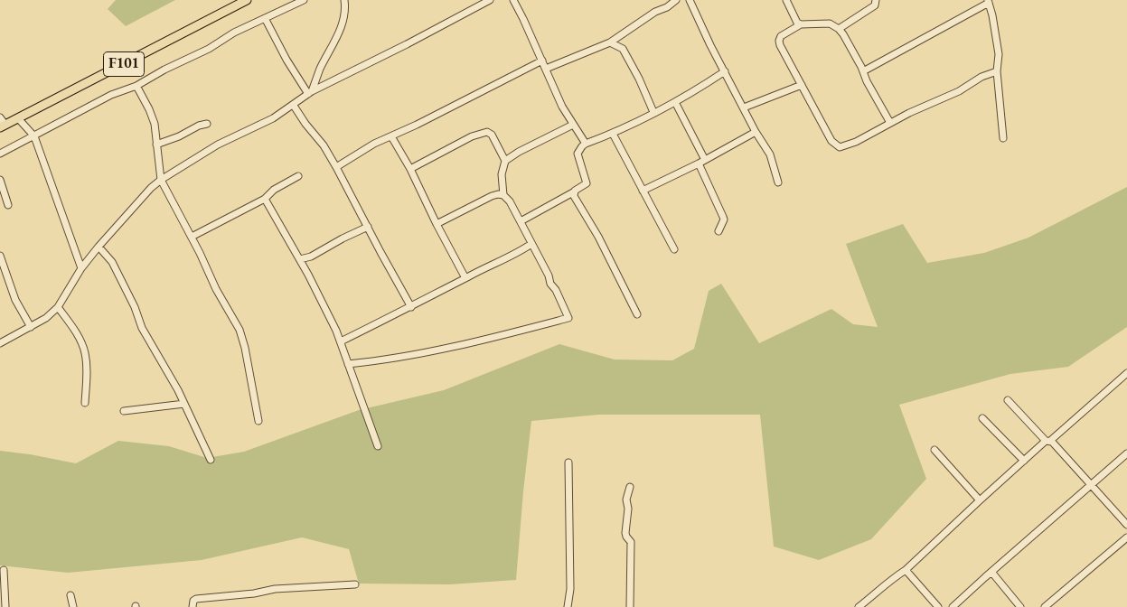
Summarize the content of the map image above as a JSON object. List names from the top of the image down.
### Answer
{
  "streets": {
    "main road": ["F101"]
  }
}
